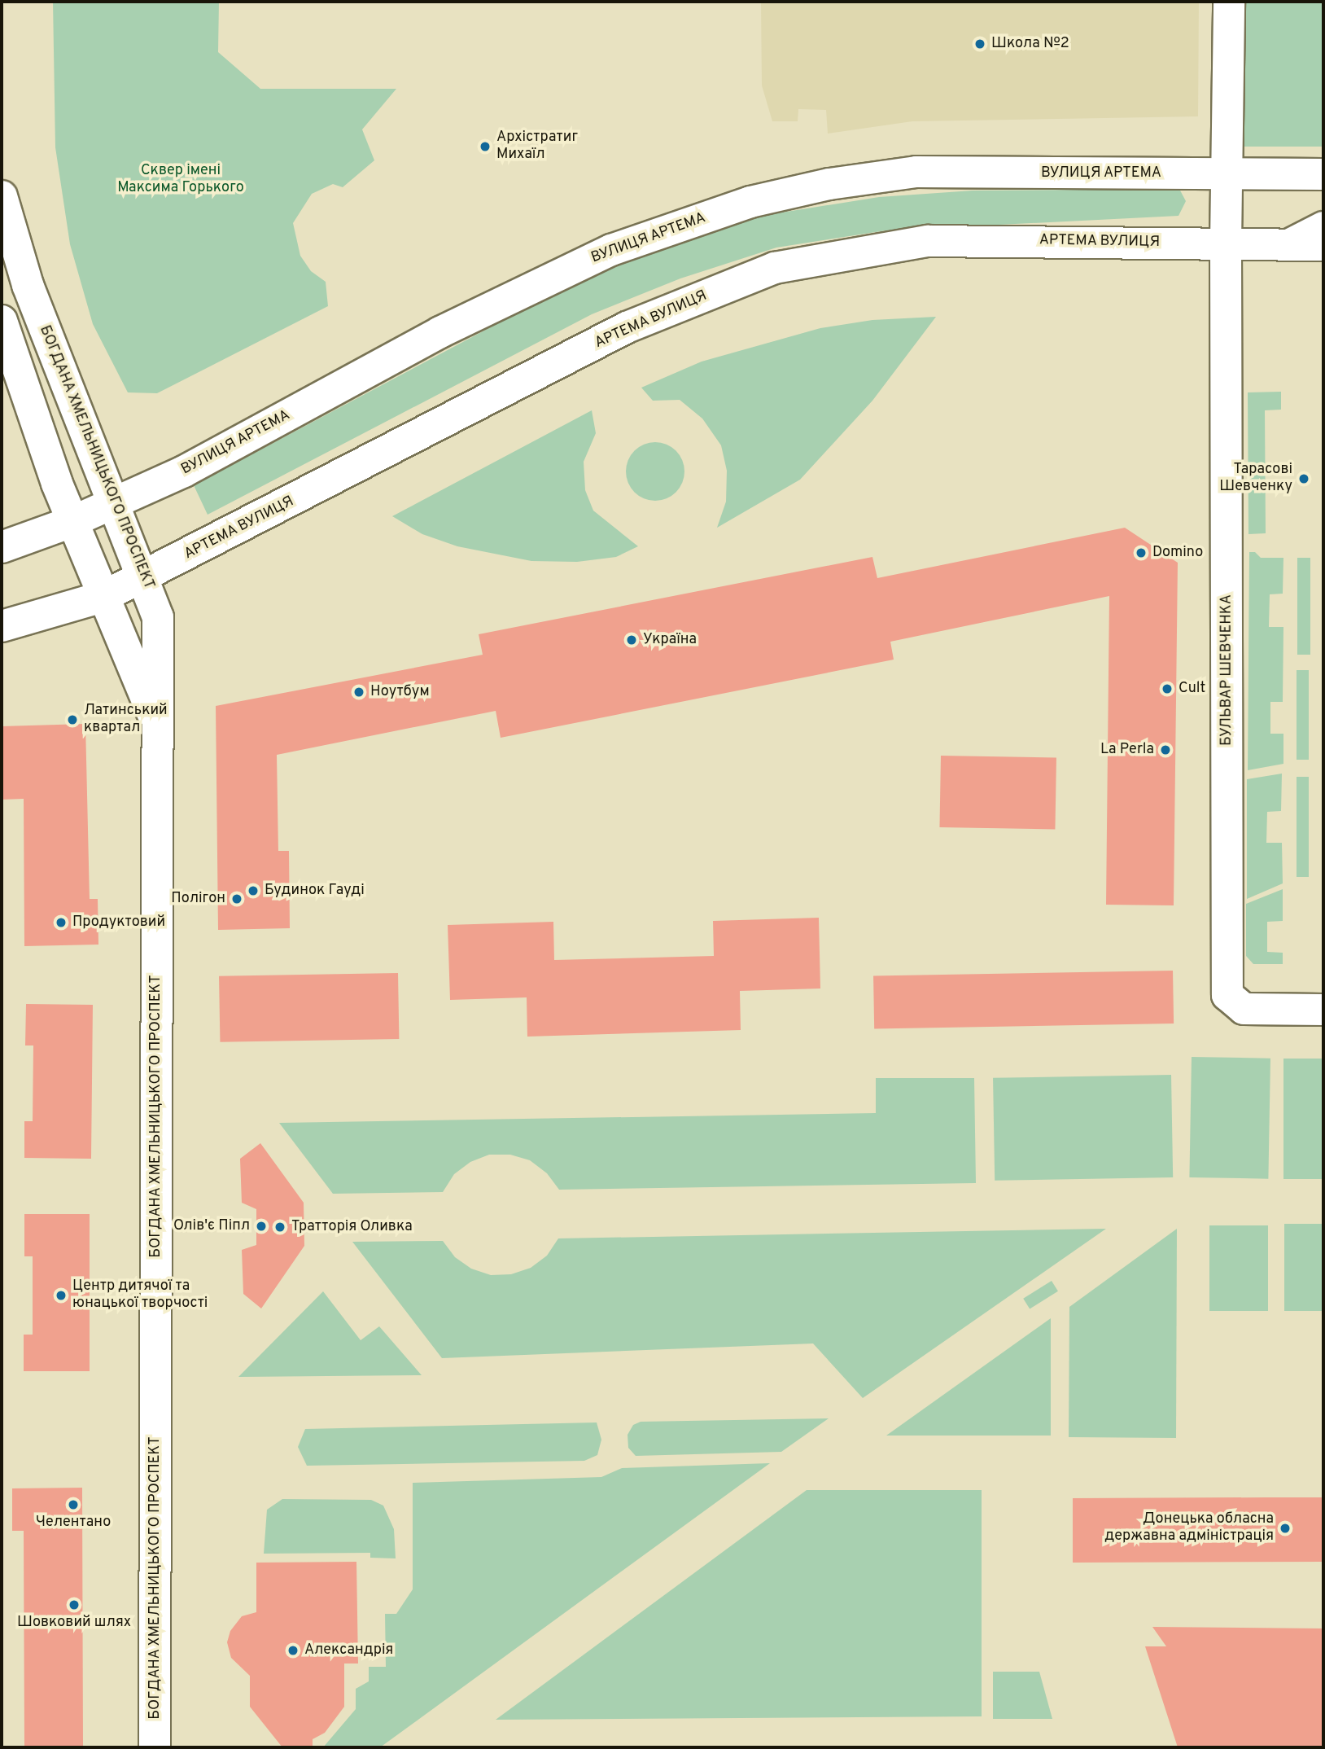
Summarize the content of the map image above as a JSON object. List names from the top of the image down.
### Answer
{
  "streets": {
    "main road": [
      "ВУЛИЦЯ АРТЕМА",
      "АРТЕМА ВУЛИЦЯ",
      "БОГДАНА ХМЕЛЬНИЦЬКОГО ПРОСПЕКТ",
      "БУЛЬВАР ШЕВЧЕНКА"
    ]
  },
  "crossings": [
    ["ВУЛИЦЯ АРТЕМА", "БОГДАНА ХМЕЛЬНИЦЬКОГО ПРОСПЕКТ"],
    ["ВУЛИЦЯ АРТЕМА", "БУЛЬВАР ШЕВЧЕНКА"],
    ["АРТЕМА ВУЛИЦЯ", "БОГДАНА ХМЕЛЬНИЦЬКОГО ПРОСПЕКТ"],
    ["АРТЕМА ВУЛИЦЯ", "БУЛЬВАР ШЕВЧЕНКА"]
  ],
  "parks": ["Сквер імені Максима Горького"],
  "places": [
    "Школа №2",
    "Архістратиг Михаїл",
    "Тарасові Шевченку",
    "Domino",
    "Україна",
    "Cult",
    "Ноутбум",
    "Латинський квартал",
    "La Perla",
    "Будинок Гауді",
    "Полігон",
    "Продуктовий",
    "Олів'є Піпл",
    "Тратторія Оливка",
    "Центр дитячої та юнацької творчості",
    "Челентано",
    "Донецька обласна державна адміністрація",
    "Шовковий шлях",
    "Александрія"
  ]
}
